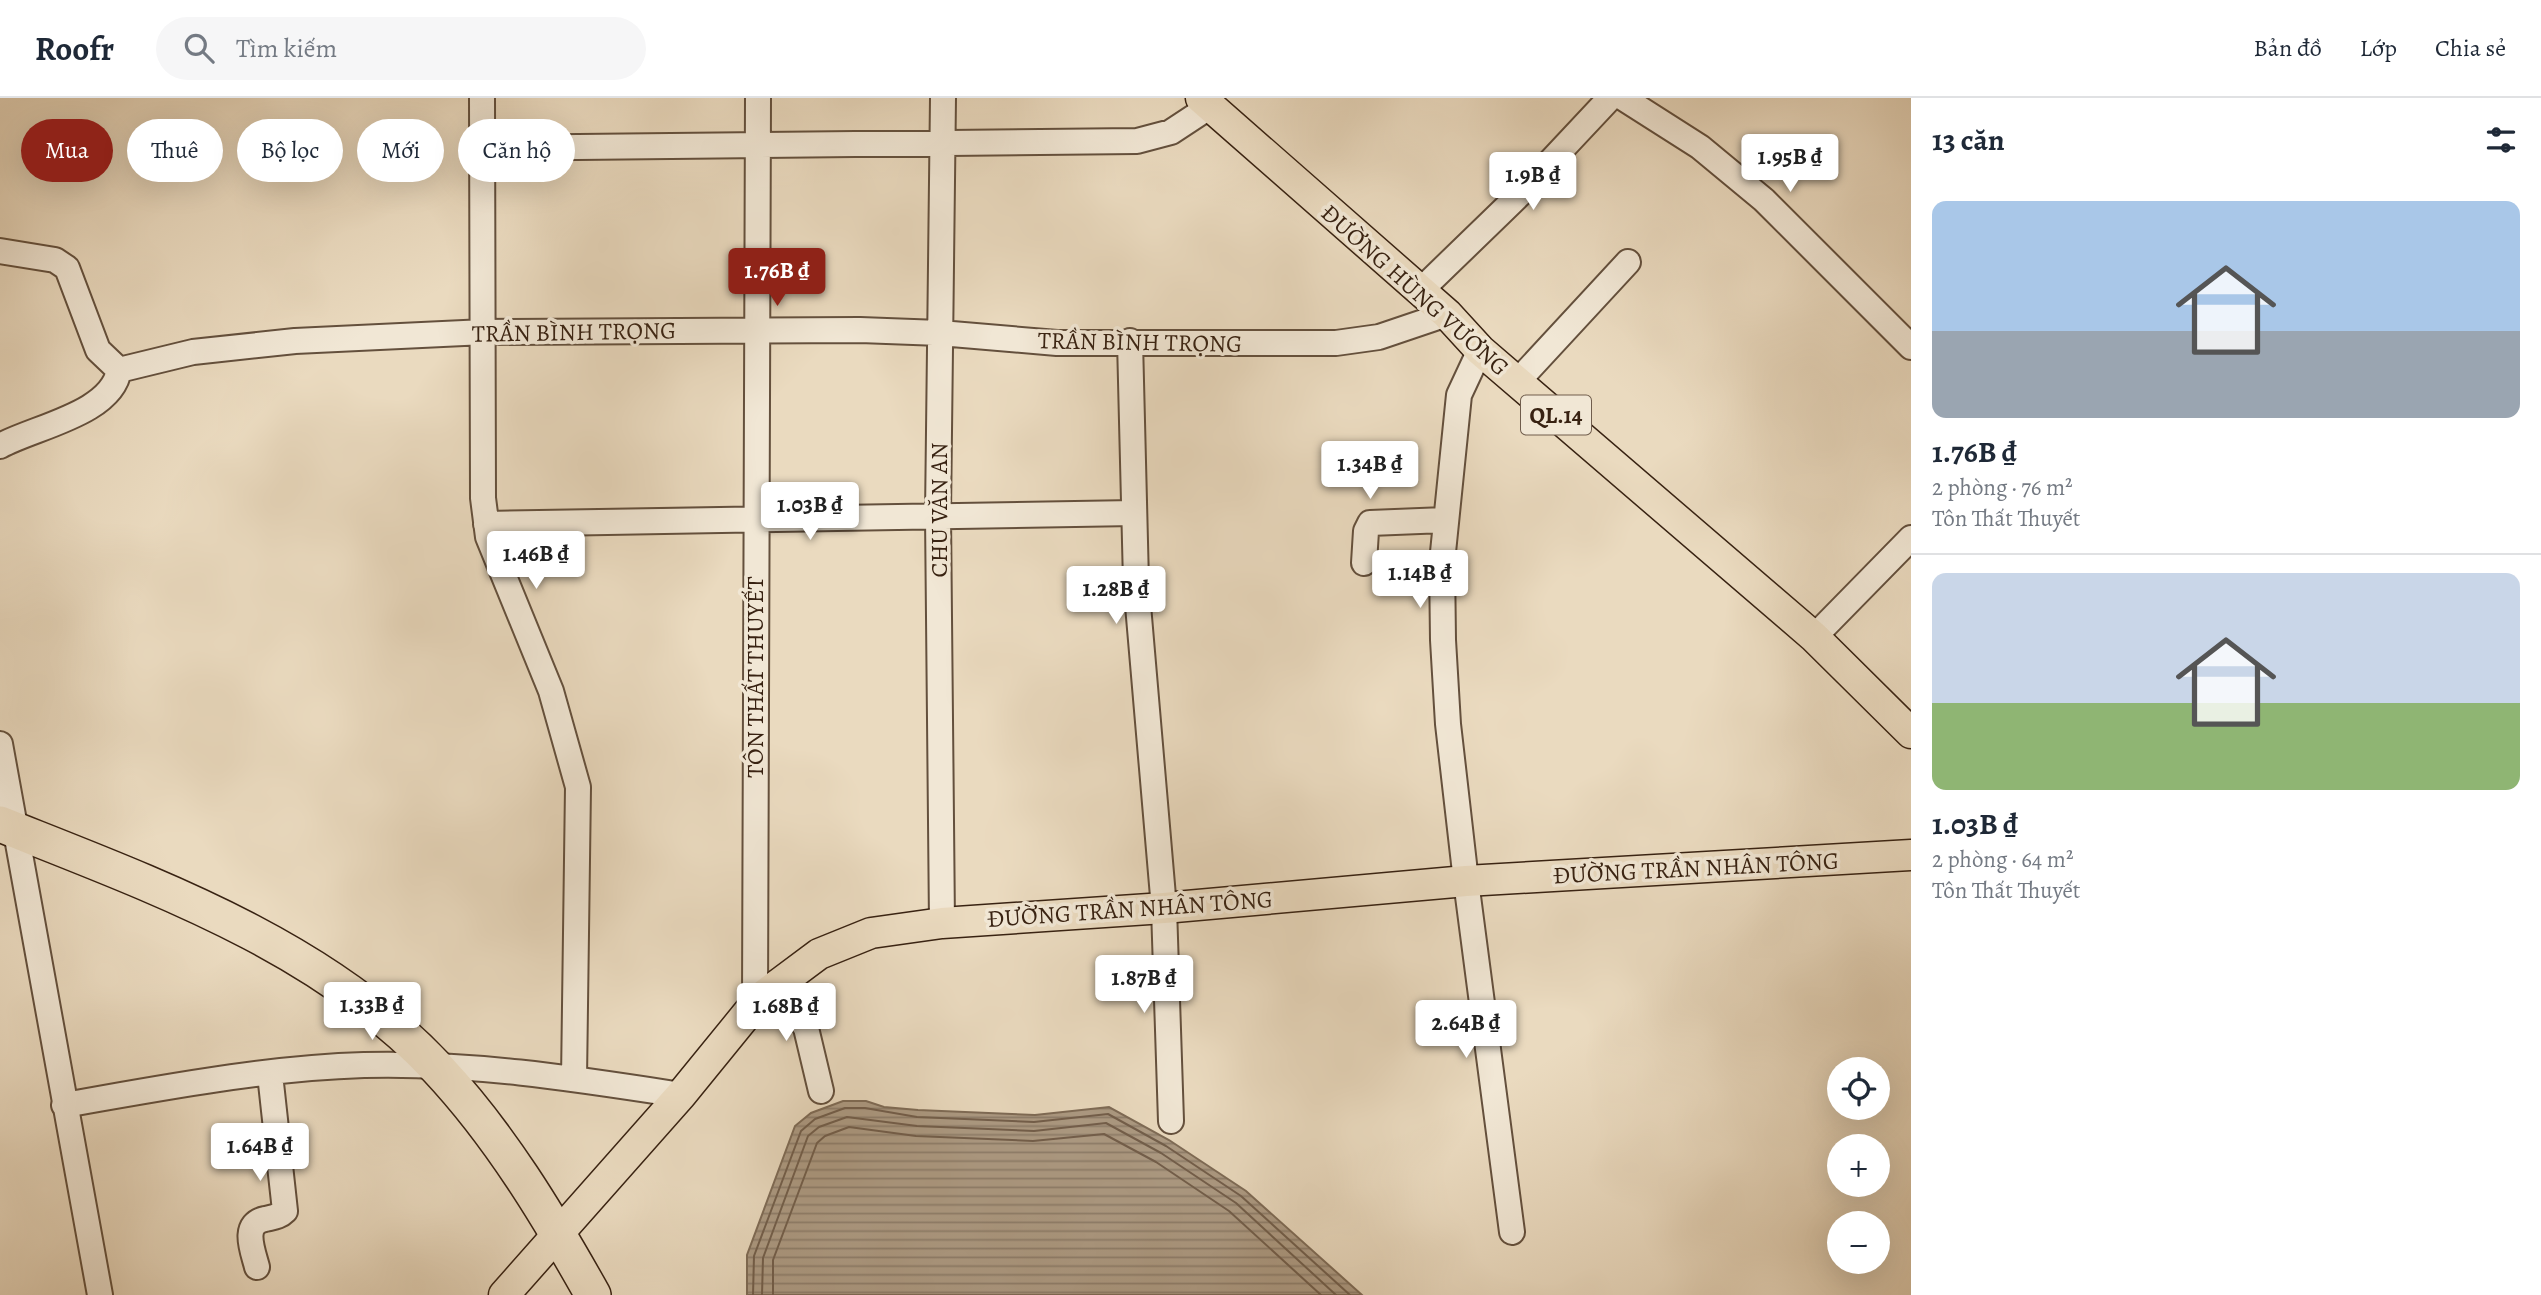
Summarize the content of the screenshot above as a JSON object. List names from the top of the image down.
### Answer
{
  "streets": {
    "main road": ["ĐƯỜNG HÙNG VƯƠNG", "QL.14", "ĐƯỜNG TRẦN NHÂN TÔNG"],
    "street": ["TRẦN BÌNH TRỌNG", "CHU VĂN AN", "TÔN THẤT THUYẾT"]
  },
  "crossings": [
    ["ĐƯỜNG HÙNG VƯƠNG", "TRẦN BÌNH TRỌNG"],
    ["TRẦN BÌNH TRỌNG", "CHU VĂN AN"],
    ["TRẦN BÌNH TRỌNG", "TÔN THẤT THUYẾT"],
    ["CHU VĂN AN", "ĐƯỜNG TRẦN NHÂN TÔNG"],
    ["TÔN THẤT THUYẾT", "ĐƯỜNG TRẦN NHÂN TÔNG"]
  ],
  "page": {
    "header": "Roofr",
    "search": "Tìm kiếm",
    "nav": ["Bản đồ", "Lớp", "Chia sẻ"],
    "heading": "13 căn",
    "chip": [
      "Mua",
      "Thuê",
      "Bộ lọc",
      "Mới",
      "Căn hộ"
    ],
    "price": [
      "1.95B ₫",
      "1.9B ₫",
      "1.76B ₫",
      "1.34B ₫",
      "1.03B ₫",
      "1.46B ₫",
      "1.14B ₫",
      "1.28B ₫",
      "1.87B ₫",
      "1.33B ₫",
      "1.68B ₫",
      "2.64B ₫",
      "1.64B ₫"
    ],
    "list": [
      {
        "name": "1.76B ₫",
        "note": "2 phòng · 76 m² · Tôn Thất Thuyết"
      },
      {
        "name": "1.03B ₫",
        "note": "2 phòng · 64 m² · Tôn Thất Thuyết"
      }
    ],
    "map_buttons": ["+", "−"]
  }
}
